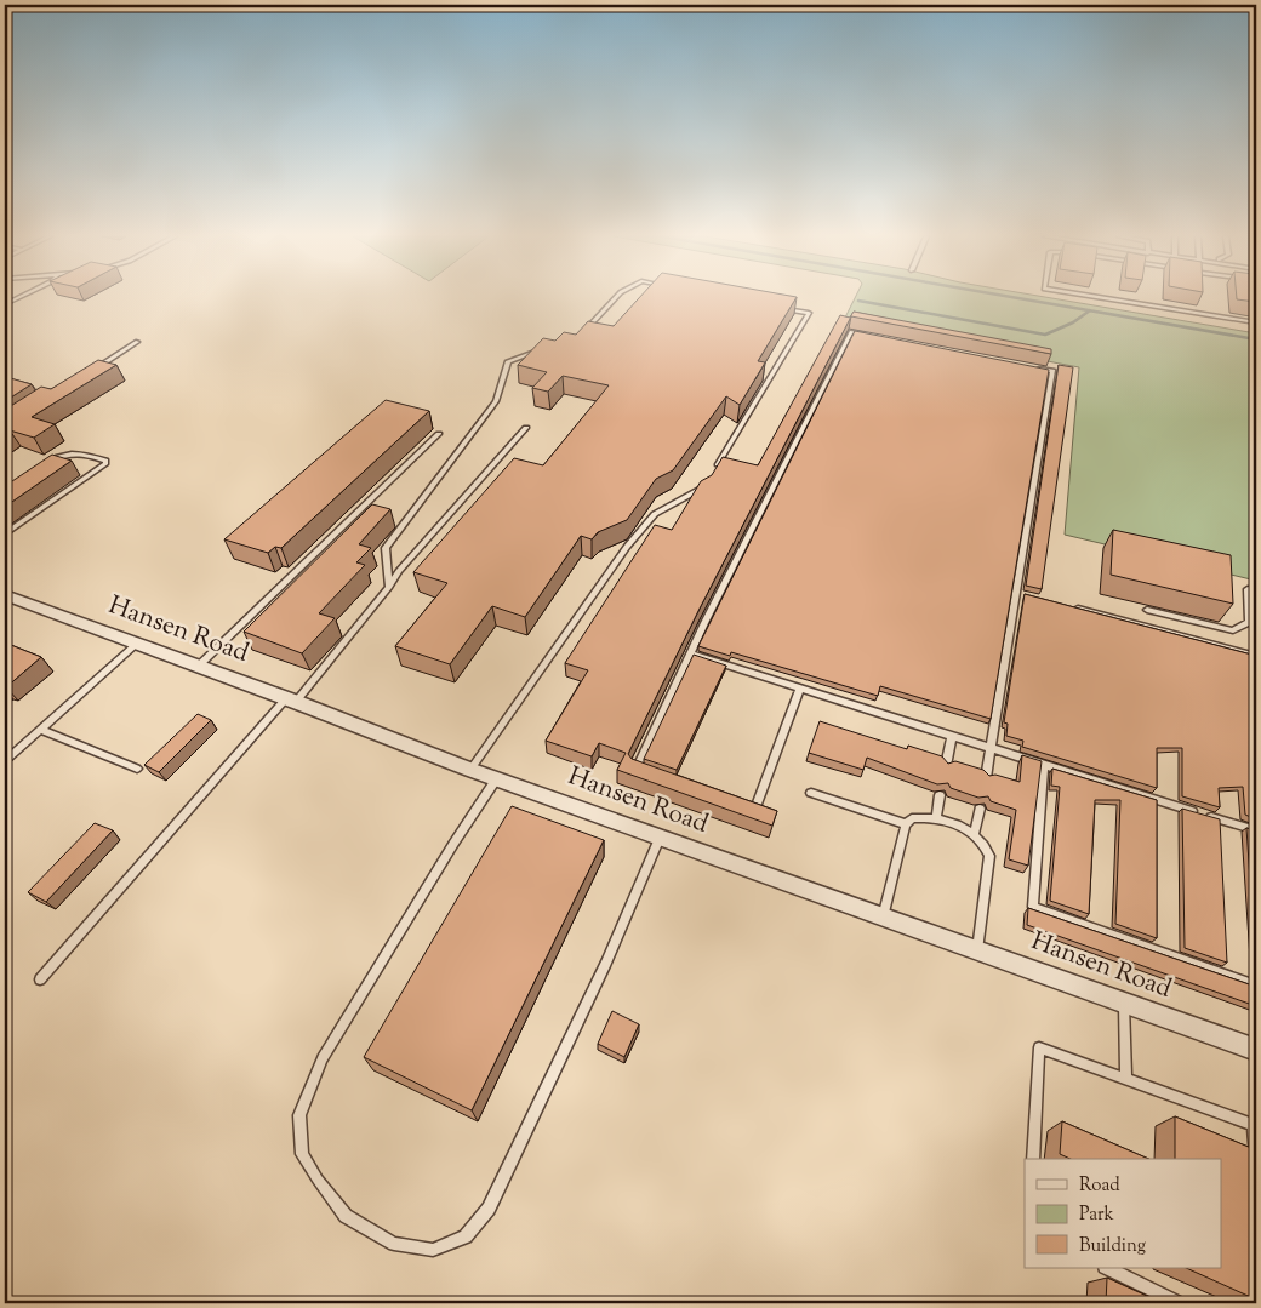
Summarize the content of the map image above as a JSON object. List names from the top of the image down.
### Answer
{
  "streets": {
    "street": ["Hansen Road"]
  },
  "legend": ["Road", "Park", "Building"]
}
